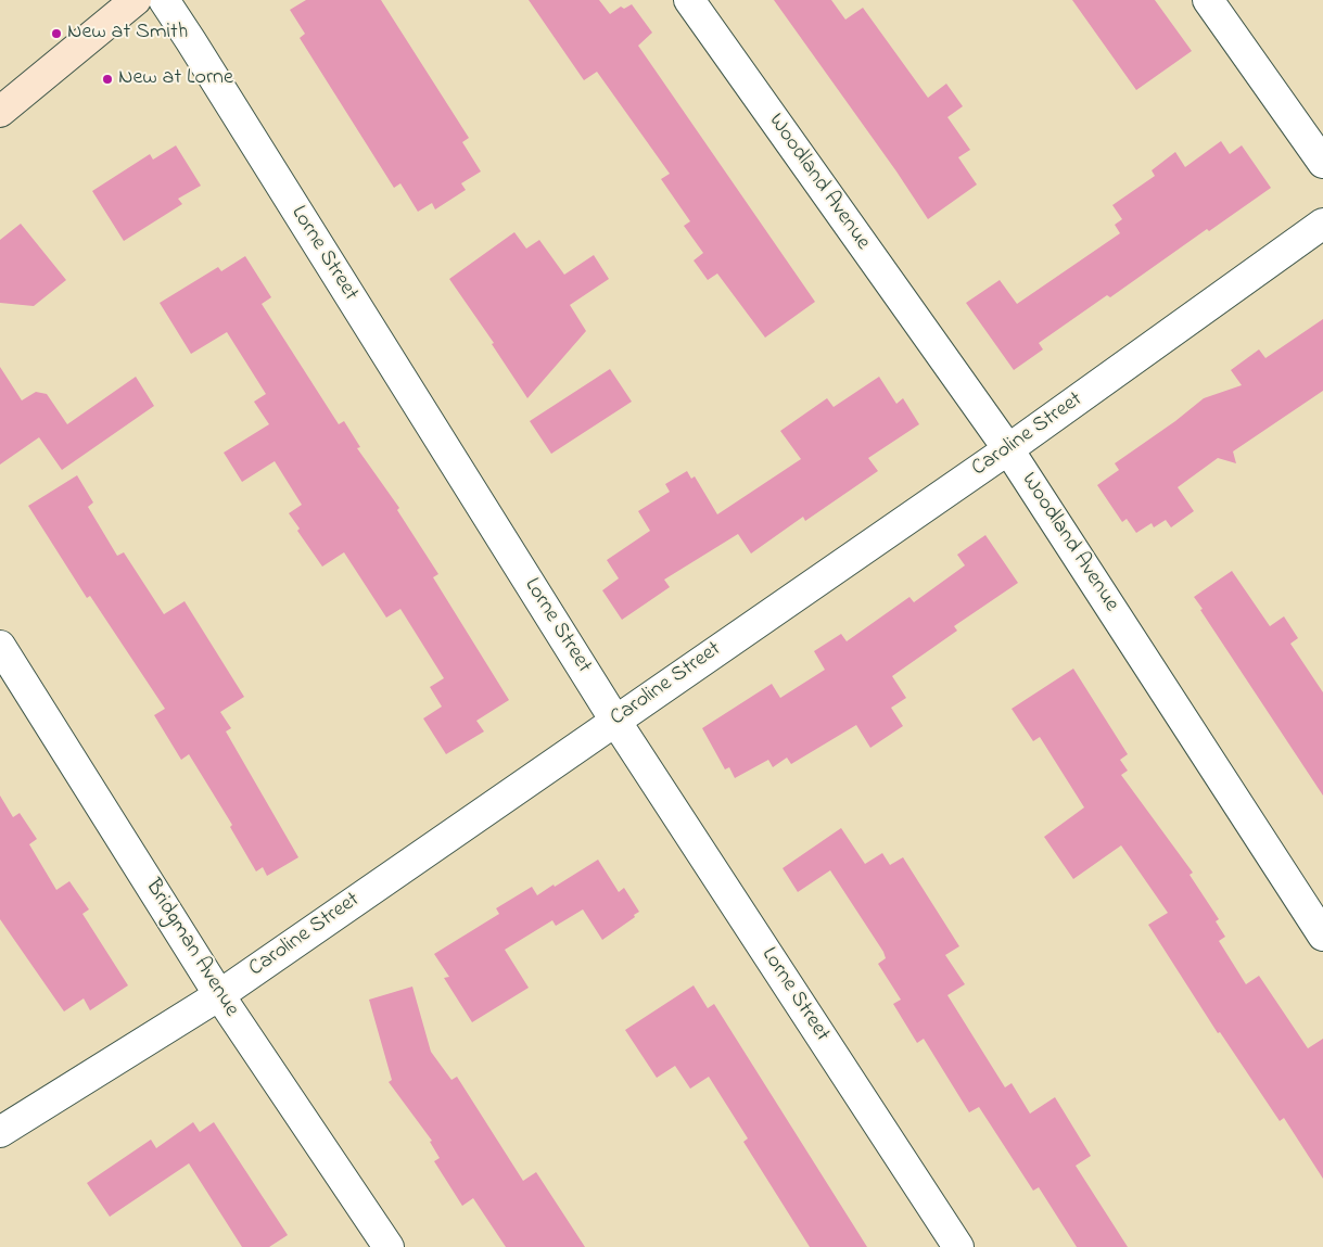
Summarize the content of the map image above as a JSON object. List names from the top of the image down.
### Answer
{
  "streets": {
    "street": [
      "Woodland Avenue",
      "Lorne Street",
      "Caroline Street",
      "Bridgman Avenue"
    ]
  },
  "crossings": [
    ["Woodland Avenue", "Caroline Street"],
    ["Lorne Street", "Caroline Street"],
    ["Caroline Street", "Bridgman Avenue"]
  ],
  "places": ["New at Smith", "New at Lorne"]
}
